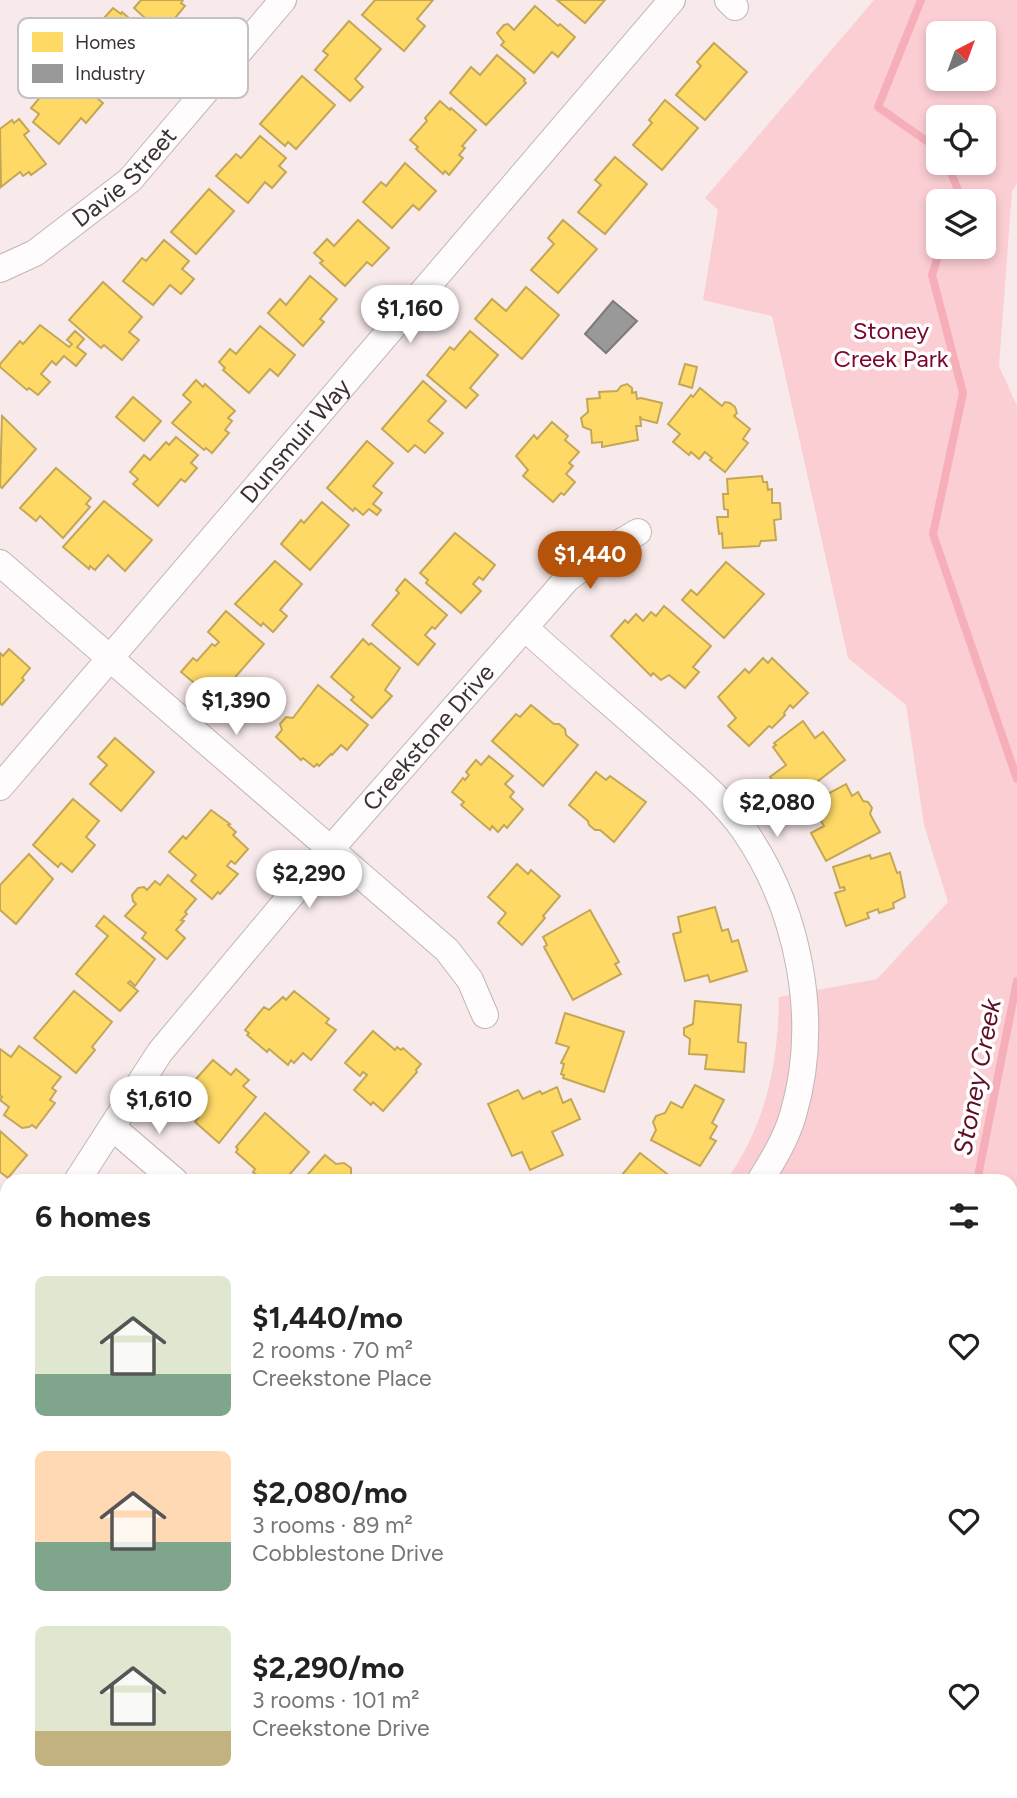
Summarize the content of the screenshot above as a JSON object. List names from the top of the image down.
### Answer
{
  "streets": {
    "street": ["Davie Street", "Dunsmuir Way", "Creekstone Drive"]
  },
  "water": ["Stoney Creek"],
  "parks": ["Stoney Creek Park"],
  "legend": ["Homes", "Industry"],
  "north": "top right",
  "page": {
    "price": [
      "$1,160",
      "$1,440",
      "$1,390",
      "$2,080",
      "$2,290",
      "$1,610"
    ],
    "heading": "6 homes",
    "list": [
      {
        "name": "$1,440/mo",
        "note": "2 rooms · 70 m² · Creekstone Place"
      },
      {
        "name": "$2,080/mo",
        "note": "3 rooms · 89 m² · Cobblestone Drive"
      },
      {
        "name": "$2,290/mo",
        "note": "3 rooms · 101 m² · Creekstone Drive"
      }
    ]
  }
}
